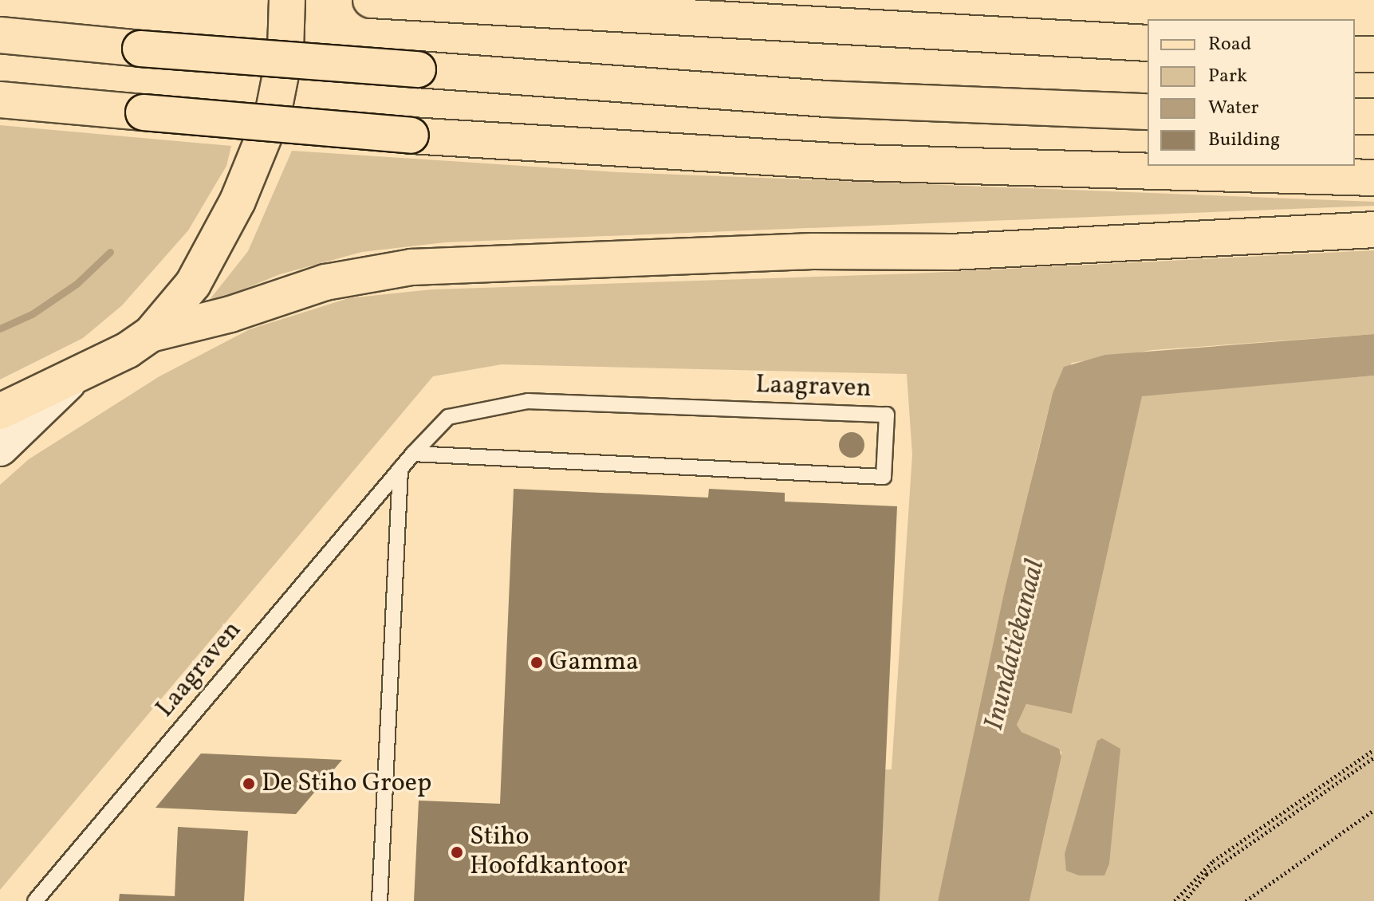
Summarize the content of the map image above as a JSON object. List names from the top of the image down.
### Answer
{
  "streets": {
    "lane": ["Laagraven"]
  },
  "water": ["Inundatiekanaal"],
  "places": ["Gamma", "De Stiho Groep", "Stiho Hoofdkantoor"],
  "legend": [
    "Road",
    "Park",
    "Water",
    "Building"
  ]
}
